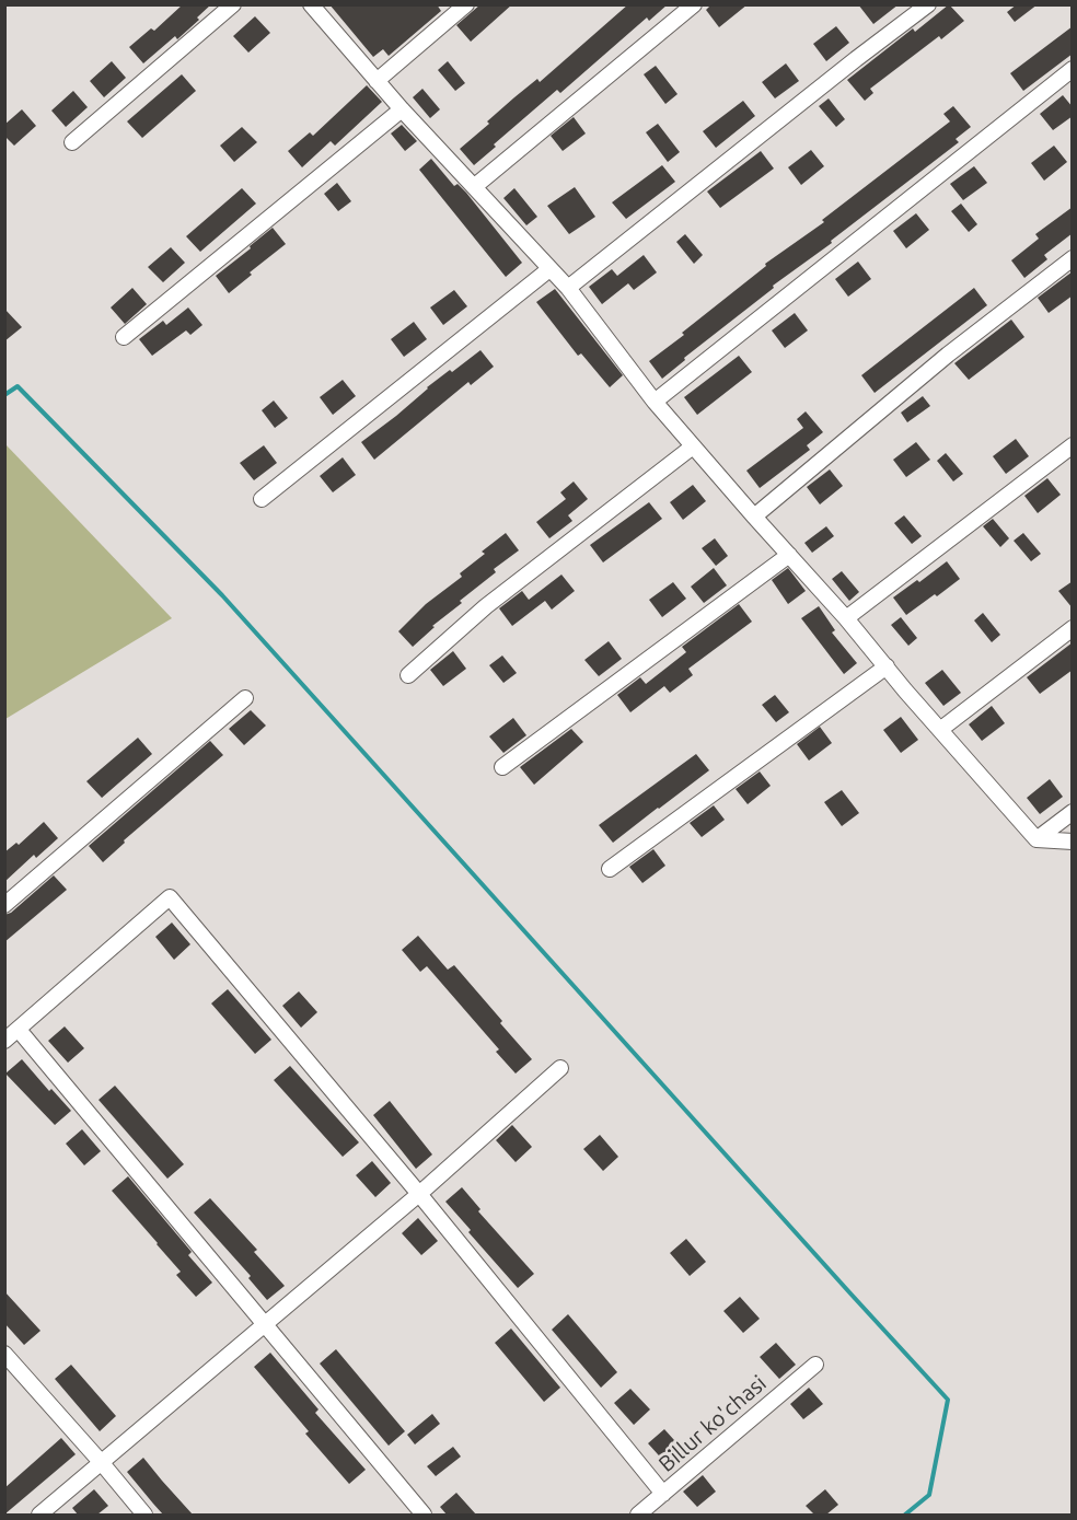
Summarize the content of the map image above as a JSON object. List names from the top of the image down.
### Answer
{
  "streets": {
    "street": ["Billur ko'chasi"]
  }
}
